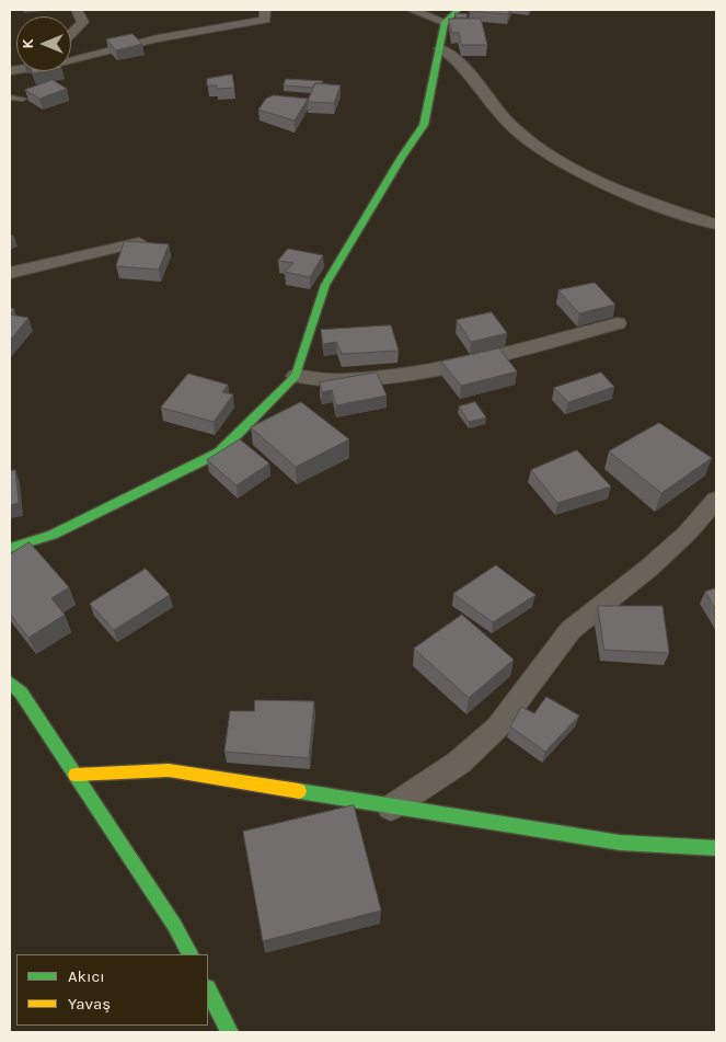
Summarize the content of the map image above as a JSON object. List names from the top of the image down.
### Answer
{
  "legend": ["Akıcı", "Yavaş"],
  "north": "left"
}
